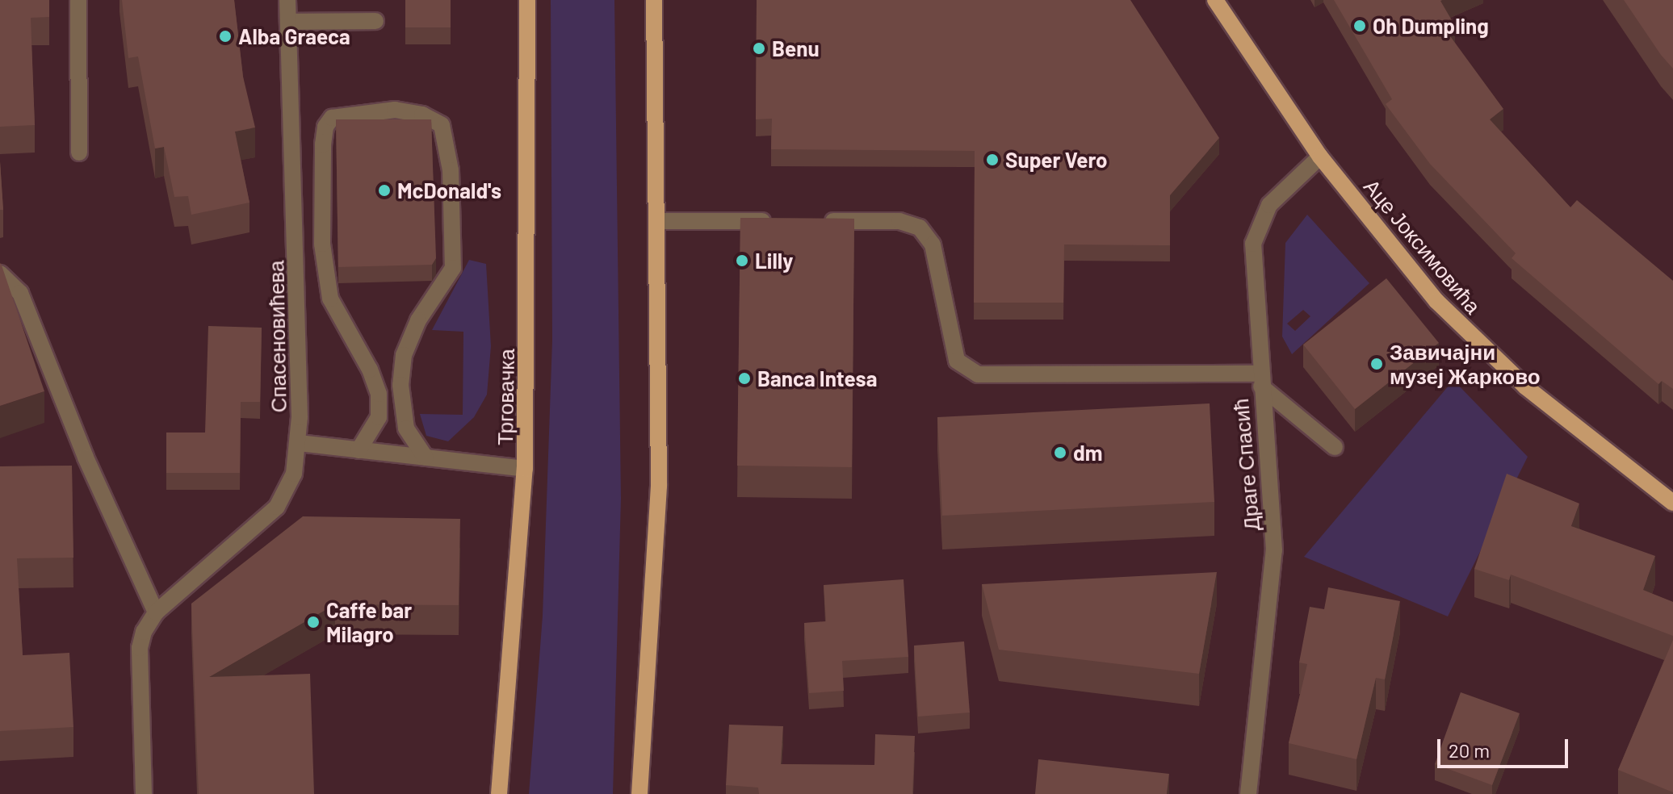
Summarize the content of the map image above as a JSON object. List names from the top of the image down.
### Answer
{
  "streets": {
    "main road": ["Аце Јоксимовића", "Трговачка"],
    "street": ["Спасеновићева", "Драге Спасић"]
  },
  "crossings": [
    ["Аце Јоксимовића", "Драге Спасић"]
  ],
  "places": [
    "Oh Dumpling",
    "Alba Graeca",
    "Benu",
    "Super Vero",
    "McDonald's",
    "Lilly",
    "Завичајни музеј Жарково",
    "Banca Intesa",
    "dm",
    "Caffe bar Milagro"
  ],
  "scale_bar": "20 m"
}
